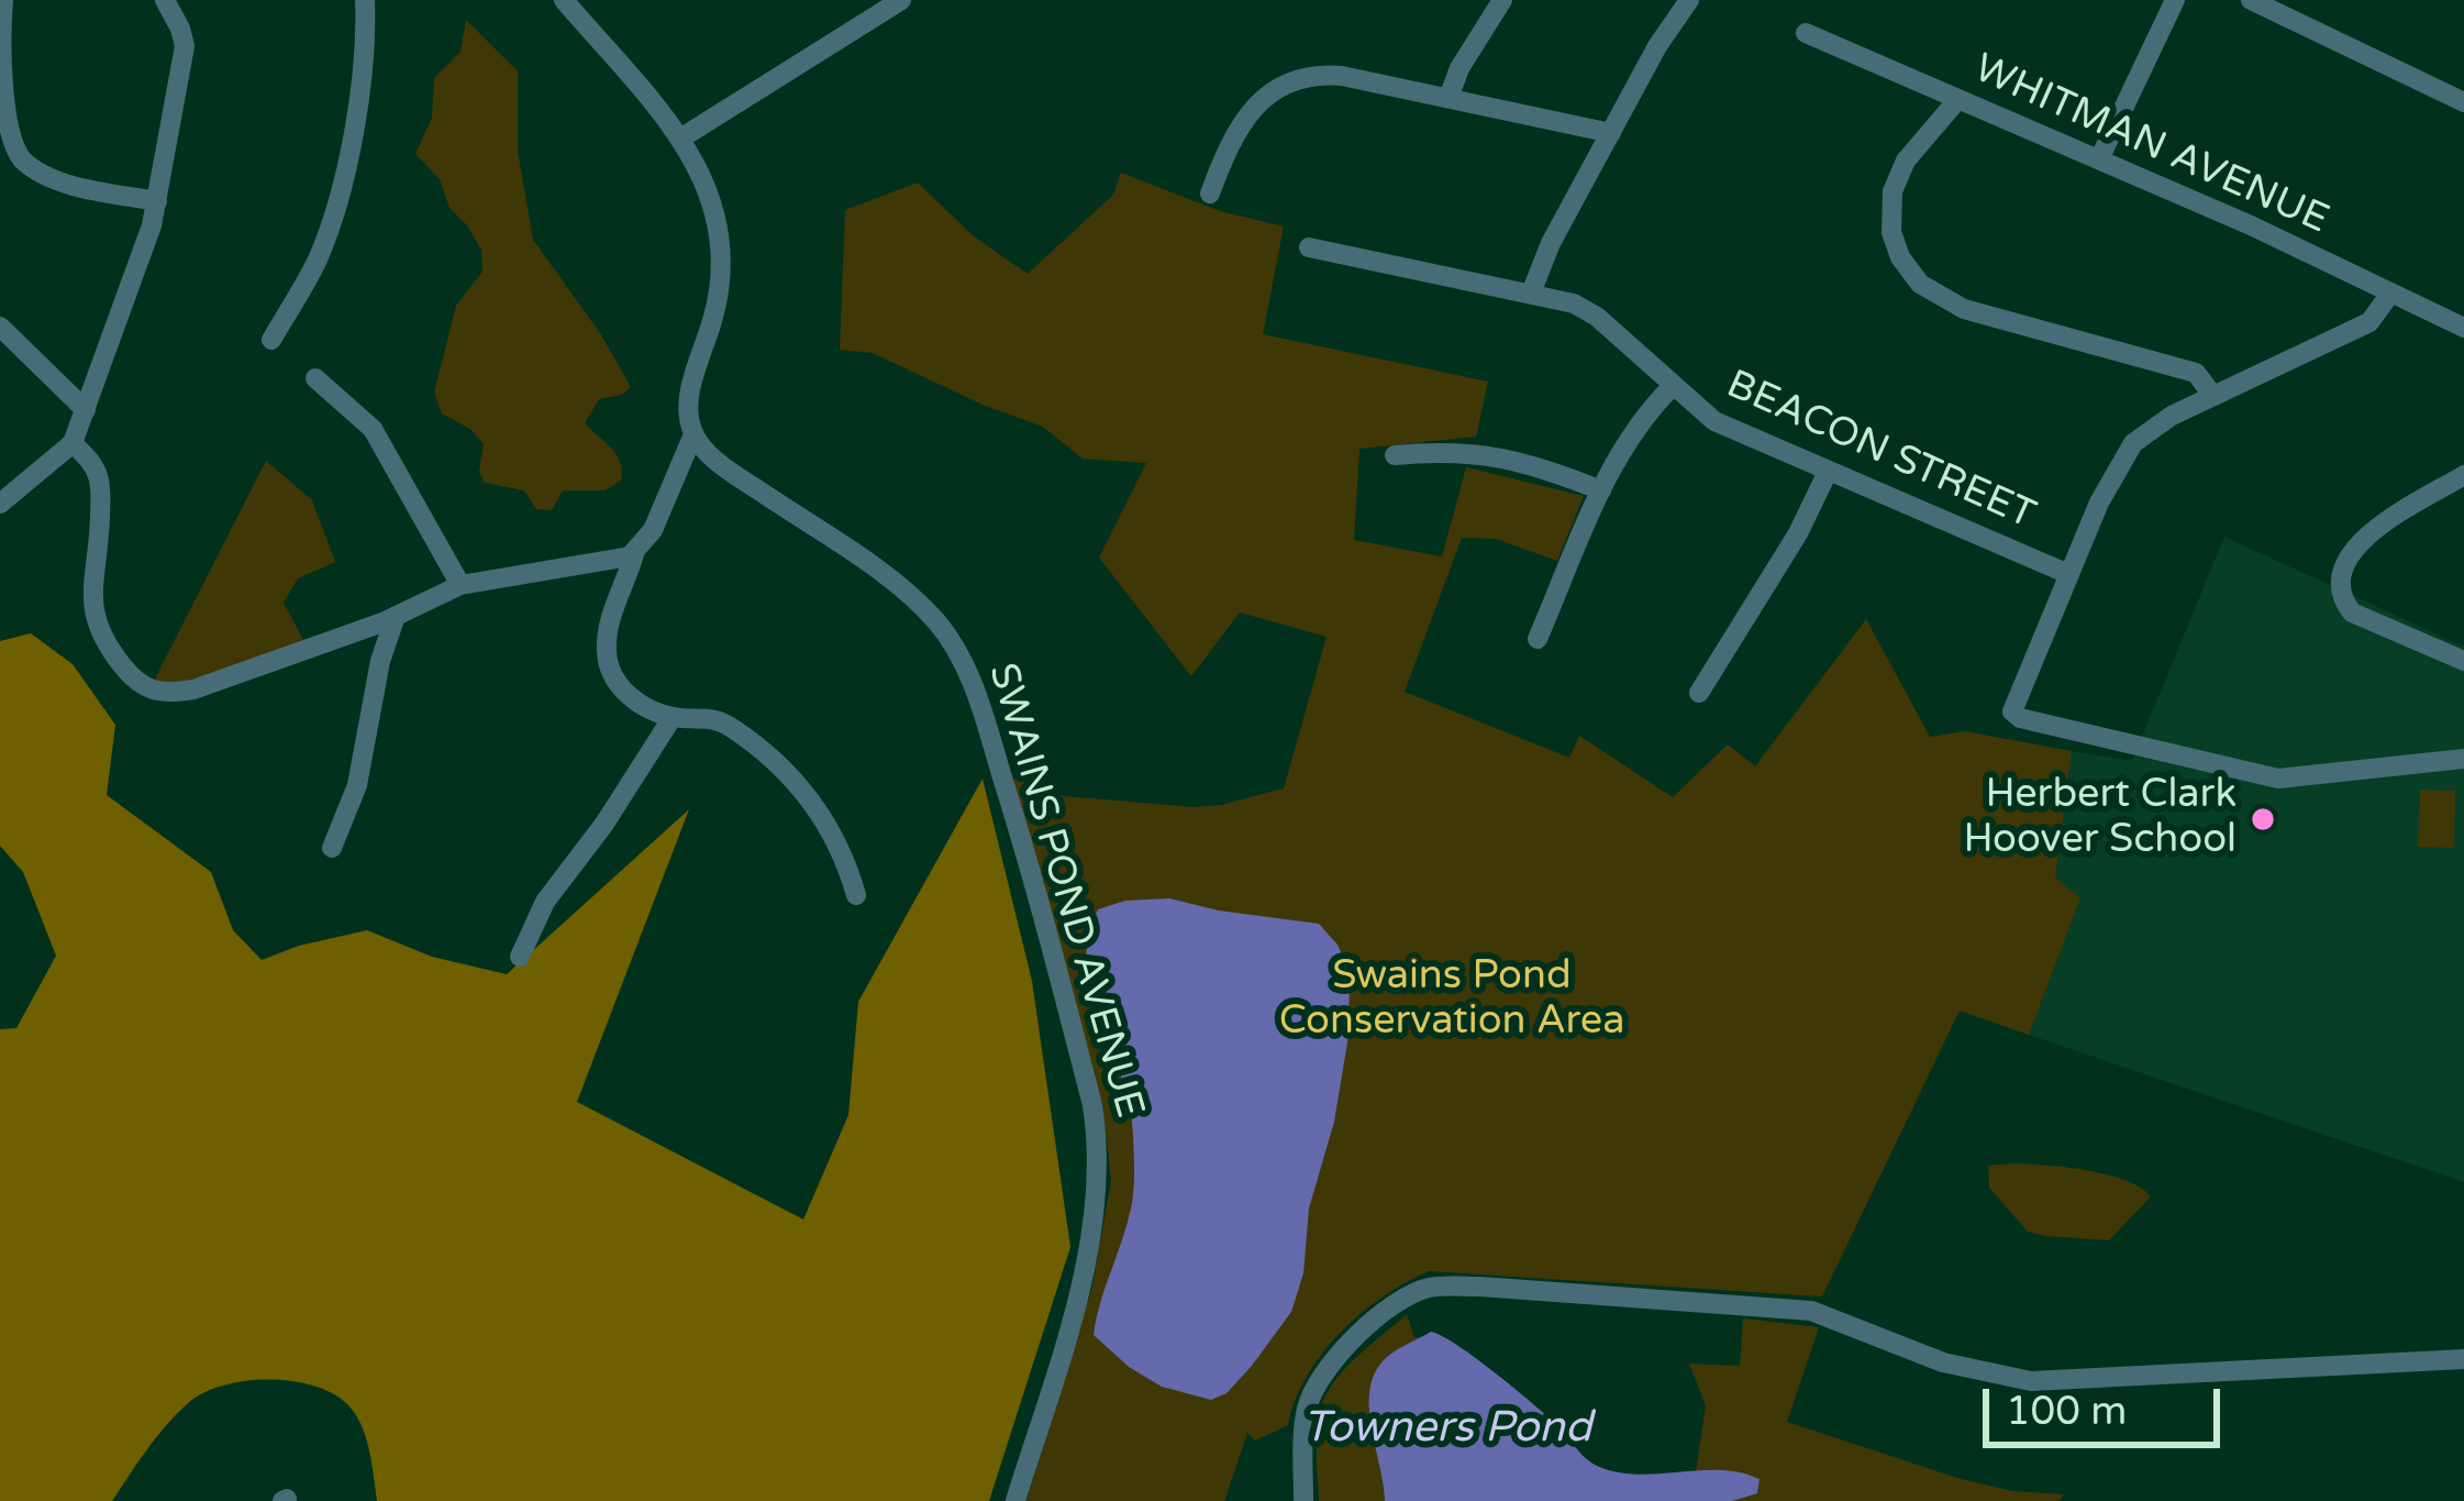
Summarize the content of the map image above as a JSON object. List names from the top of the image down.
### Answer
{
  "streets": {
    "street": ["WHITMAN AVENUE", "BEACON STREET", "SWAINS POND AVENUE"]
  },
  "water": ["Towners Pond"],
  "parks": ["Swains Pond Conservation Area"],
  "places": ["Herbert Clark Hoover School"],
  "scale_bar": "100 m"
}
